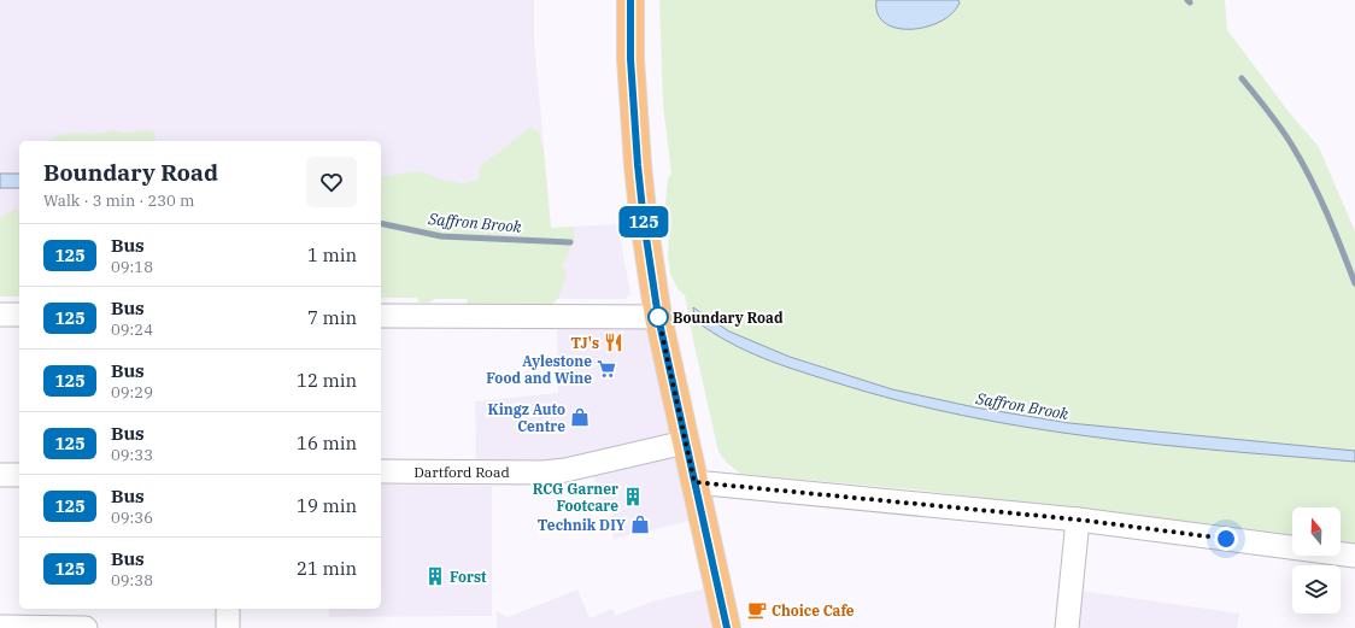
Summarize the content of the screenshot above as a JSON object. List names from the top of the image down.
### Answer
{
  "streets": {
    "street": ["Dartford Road"]
  },
  "water": ["Saffron Brook"],
  "places": {
    "other": ["Boundary Road"],
    "restaurant": ["TJ's"],
    "supermarket": ["Aylestone Food and Wine"],
    "shop": ["Kingz Auto Centre", "Technik DIY"],
    "building": ["RCG Garner Footcare", "Forst"],
    "cafe": ["Choice Cafe"]
  },
  "lines": ["bus line 125"],
  "north": "top",
  "page": {
    "on_map": "125",
    "heading": ["Boundary Road", "Walk · 3 min · 230 m"],
    "list": [
      {
        "mark": "125",
        "name": "Bus",
        "note": "09:18",
        "value": "1 min"
      },
      {
        "mark": "125",
        "name": "Bus",
        "note": "09:24",
        "value": "7 min"
      },
      {
        "mark": "125",
        "name": "Bus",
        "note": "09:29",
        "value": "12 min"
      },
      {
        "mark": "125",
        "name": "Bus",
        "note": "09:33",
        "value": "16 min"
      },
      {
        "mark": "125",
        "name": "Bus",
        "note": "09:36",
        "value": "19 min"
      },
      {
        "mark": "125",
        "name": "Bus",
        "note": "09:38",
        "value": "21 min"
      }
    ]
  }
}
